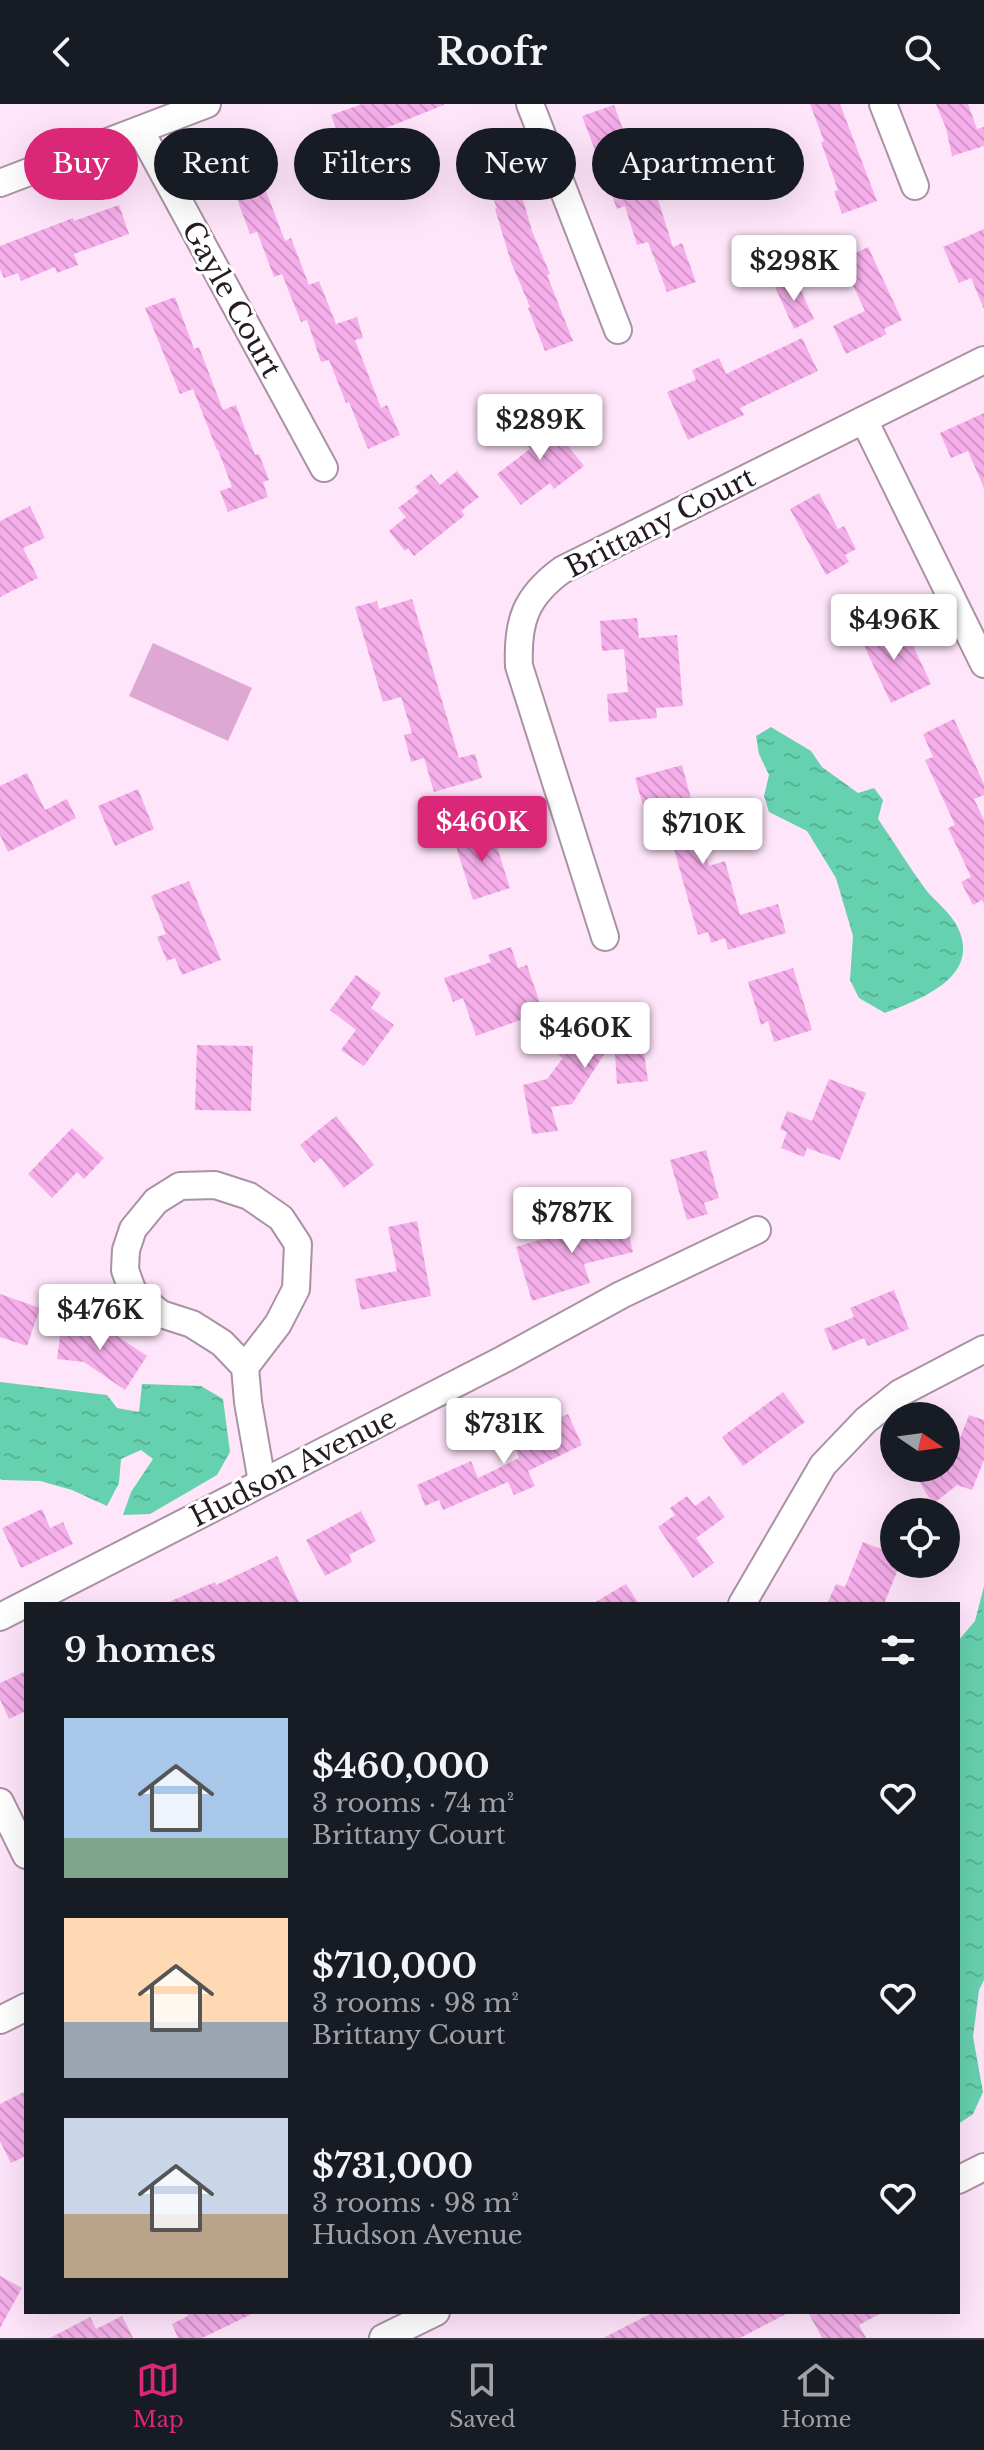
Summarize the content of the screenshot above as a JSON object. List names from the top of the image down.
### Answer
{
  "streets": {
    "street": ["Gayle Court", "Brittany Court", "Hudson Avenue"]
  },
  "north": "right",
  "page": {
    "header": "Roofr",
    "chip": [
      "Buy",
      "Rent",
      "Filters",
      "New",
      "Apartment"
    ],
    "price": [
      "$298K",
      "$289K",
      "$496K",
      "$460K",
      "$710K",
      "$460K",
      "$787K",
      "$476K",
      "$731K"
    ],
    "heading": "9 homes",
    "list": [
      {
        "name": "$460,000",
        "note": "3 rooms · 74 m² · Brittany Court"
      },
      {
        "name": "$710,000",
        "note": "3 rooms · 98 m² · Brittany Court"
      },
      {
        "name": "$731,000",
        "note": "3 rooms · 98 m² · Hudson Avenue"
      }
    ],
    "tabs": ["Map", "Saved", "Home"]
  }
}
